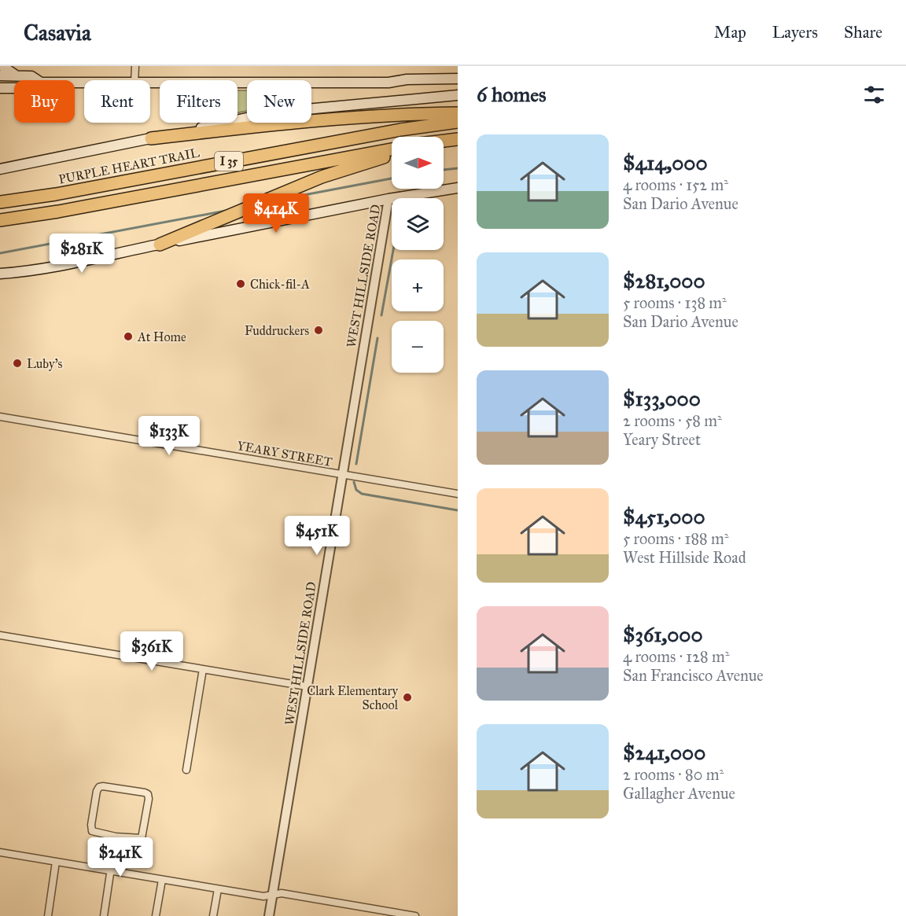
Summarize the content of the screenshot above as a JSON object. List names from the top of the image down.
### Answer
{
  "streets": {
    "highway": ["I 35", "PURPLE HEART TRAIL"],
    "street": ["WEST HILLSIDE ROAD", "YEARY STREET"]
  },
  "crossings": [
    ["WEST HILLSIDE ROAD", "YEARY STREET"]
  ],
  "places": [
    "Chick-fil-A",
    "Fuddruckers",
    "At Home",
    "Luby's",
    "Clark Elementary School"
  ],
  "north": "right",
  "page": {
    "header": "Casavia",
    "nav": ["Map", "Layers", "Share"],
    "heading": "6 homes",
    "chip": [
      "Buy",
      "Rent",
      "Filters",
      "New"
    ],
    "list": [
      {
        "name": "$414,000",
        "note": "4 rooms · 152 m² · San Dario Avenue"
      },
      {
        "name": "$281,000",
        "note": "5 rooms · 138 m² · San Dario Avenue"
      },
      {
        "name": "$133,000",
        "note": "2 rooms · 58 m² · Yeary Street"
      },
      {
        "name": "$451,000",
        "note": "5 rooms · 188 m² · West Hillside Road"
      },
      {
        "name": "$361,000",
        "note": "4 rooms · 128 m² · San Francisco Avenue"
      },
      {
        "name": "$241,000",
        "note": "2 rooms · 80 m² · Gallagher Avenue"
      }
    ],
    "map_buttons": ["+", "−"],
    "price": [
      "$414K",
      "$281K",
      "$133K",
      "$451K",
      "$361K",
      "$241K"
    ]
  }
}
